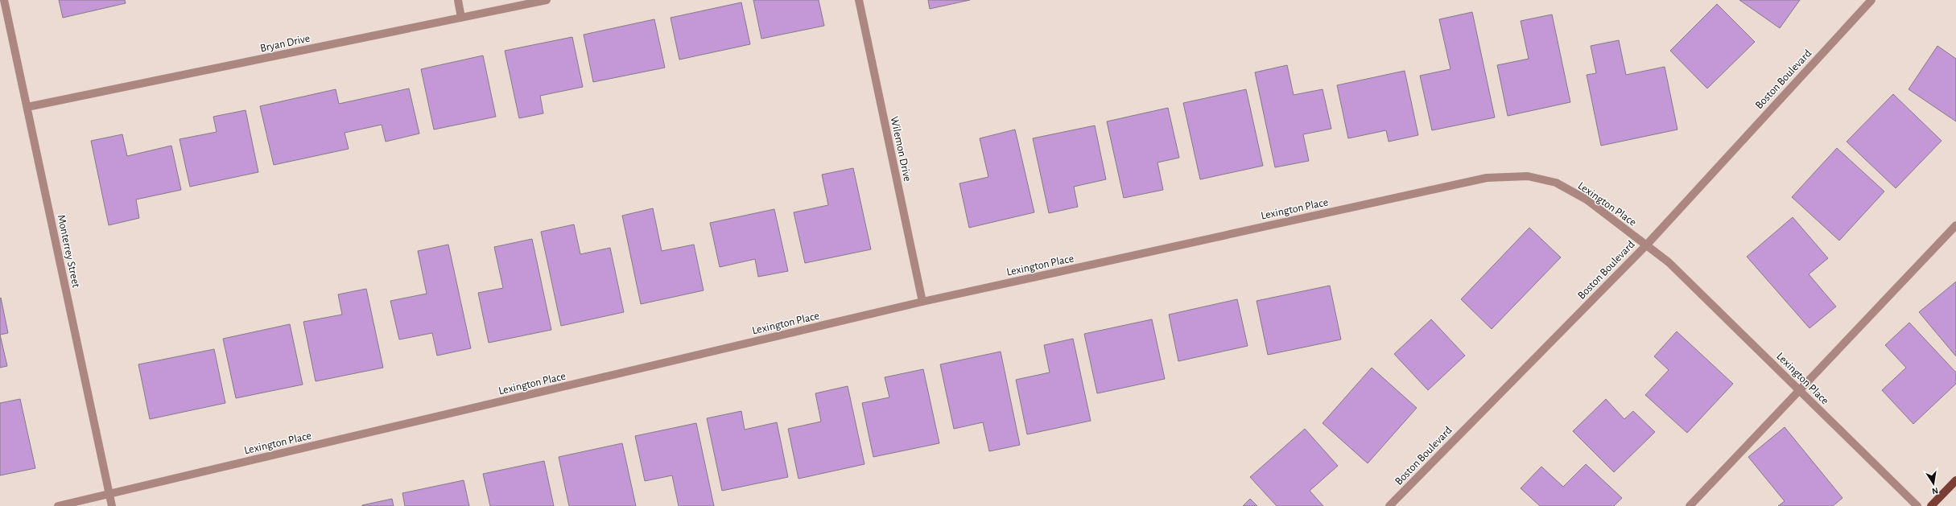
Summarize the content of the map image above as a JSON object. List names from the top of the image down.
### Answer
{
  "streets": {
    "street": [
      "Bryan Drive",
      "Boston Boulevard",
      "Wilemon Drive",
      "Lexington Place",
      "Monterrey Street"
    ]
  },
  "crossings": [
    ["Bryan Drive", "Monterrey Street"],
    ["Boston Boulevard", "Lexington Place"],
    ["Wilemon Drive", "Lexington Place"],
    ["Lexington Place", "Monterrey Street"]
  ],
  "north": "bottom"
}
